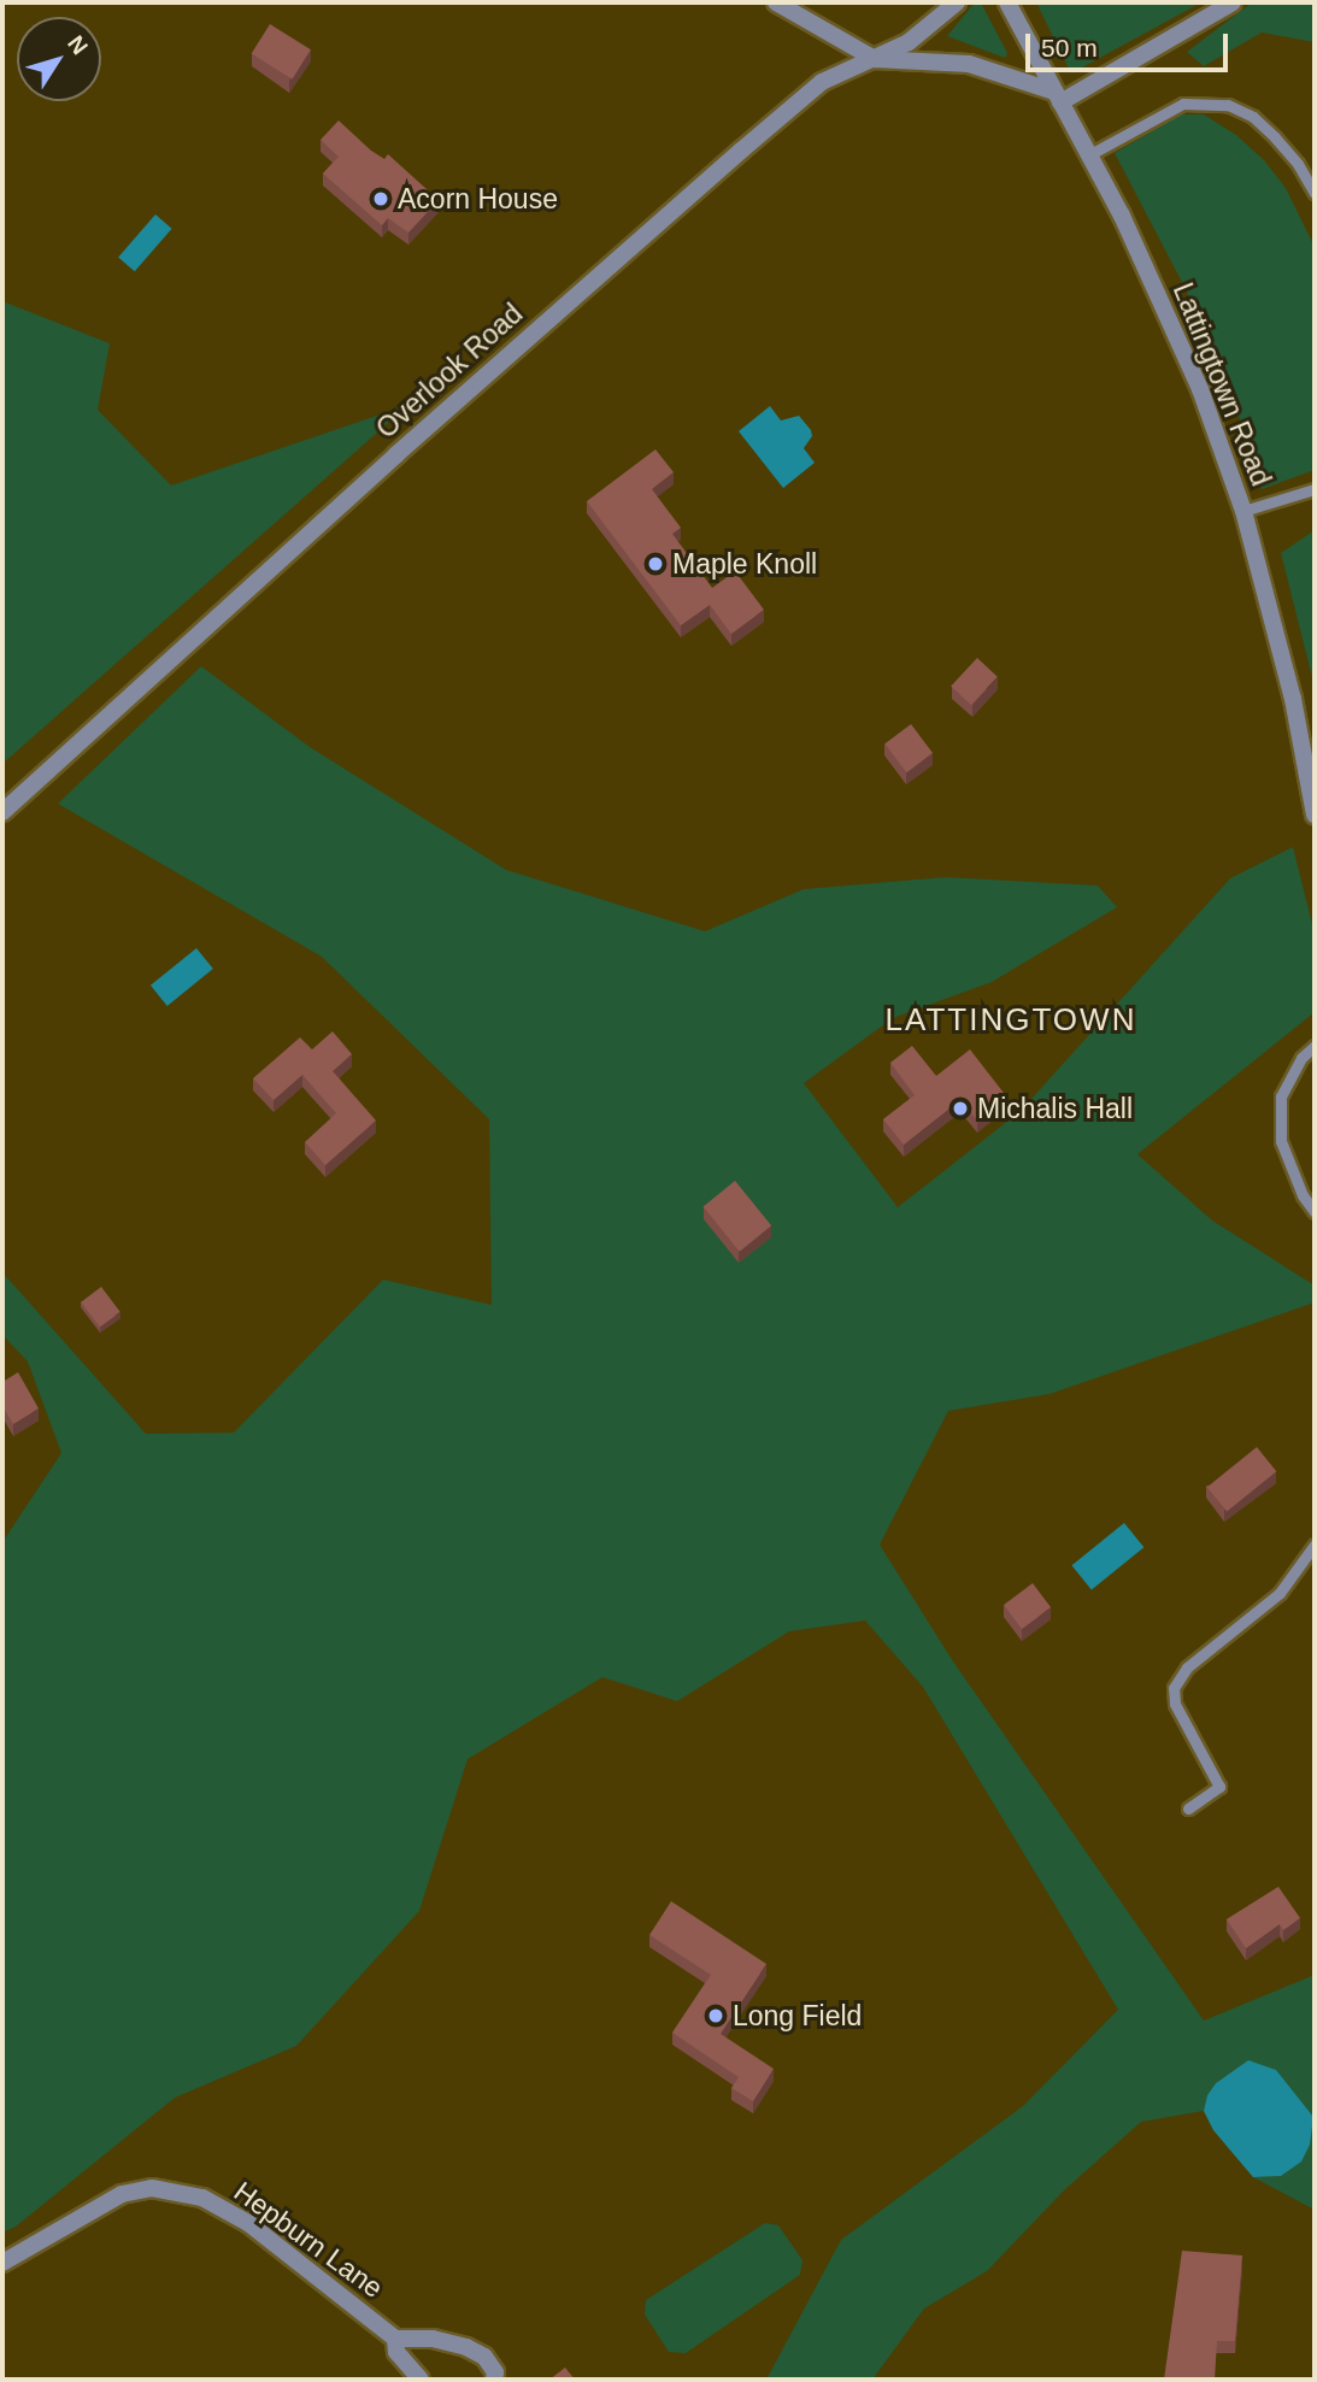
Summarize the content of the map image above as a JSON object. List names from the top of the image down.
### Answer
{
  "streets": {
    "street": ["Overlook Road", "Lattingtown Road", "Hepburn Lane"]
  },
  "districts": ["LATTINGTOWN"],
  "places": [
    "Acorn House",
    "Maple Knoll",
    "Michalis Hall",
    "Long Field"
  ],
  "scale_bar": "50 m",
  "north": "top right"
}
